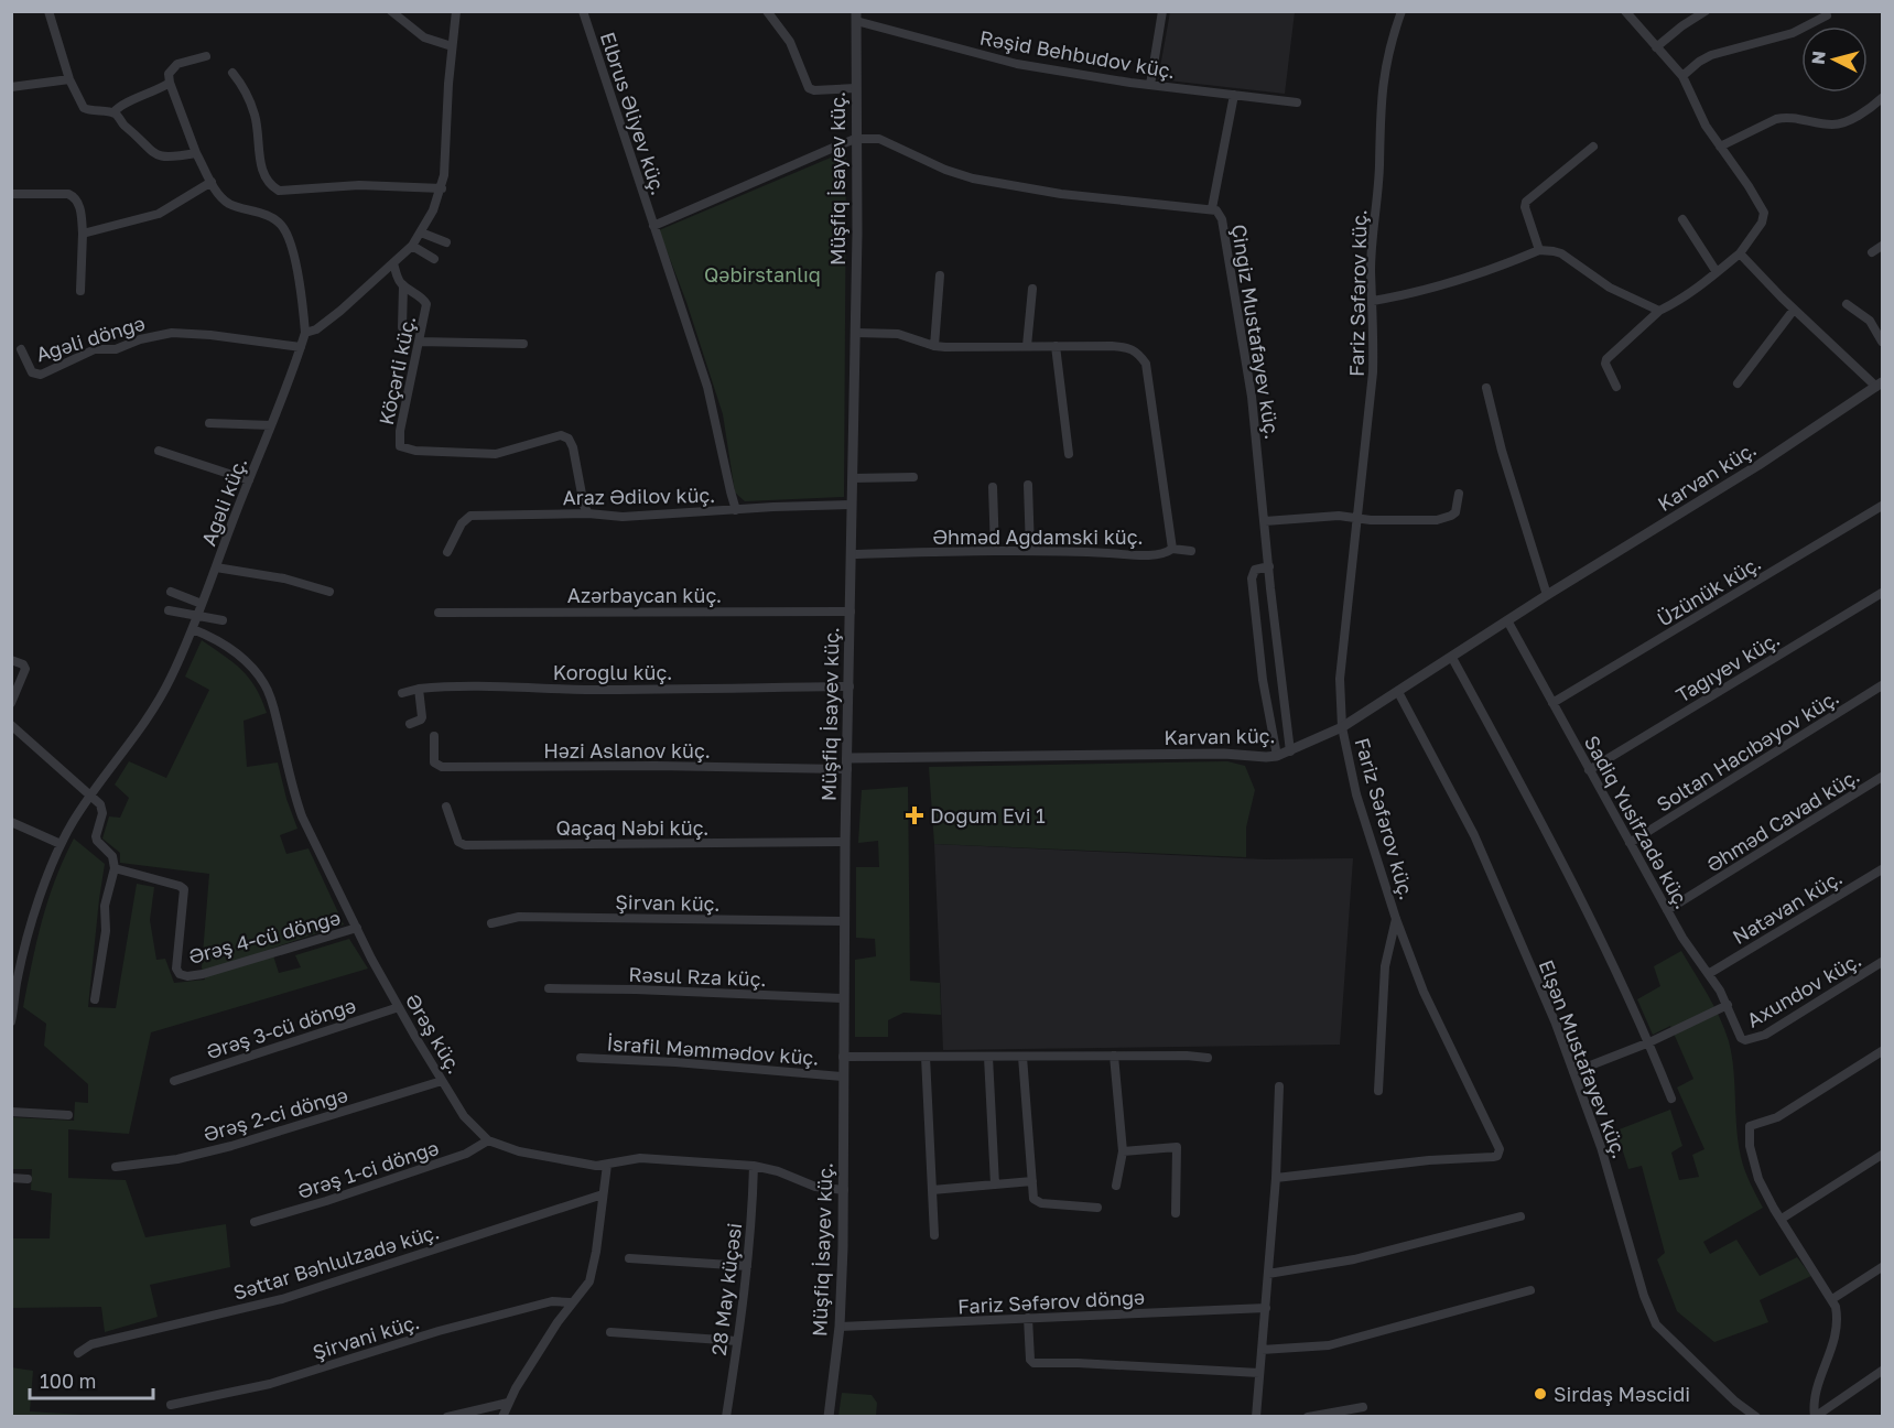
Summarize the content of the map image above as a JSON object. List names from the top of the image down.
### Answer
{
  "streets": {
    "street": [
      "Rəşid Behbudov küç.",
      "Elbrus Əliyev küç.",
      "Müşfiq İsayev küç.",
      "Fariz Səfərov küç.",
      "Çingiz Mustafayev küç.",
      "Ağəli döngə",
      "Köçərli küç.",
      "Karvan küç.",
      "Araz Ədilov küç.",
      "Ağəli küç.",
      "Əhməd Ağdamski küç.",
      "Üzünük küç.",
      "Azərbaycan küç.",
      "Tağıyev küç.",
      "Koroğlu küç.",
      "Həzi Aslanov küç.",
      "Soltan Hacıbəyov küç.",
      "Əhməd Cavad küç.",
      "Sadiq Yusifzadə küç.",
      "Qaçaq Nəbi küç.",
      "Şirvan küç.",
      "Natəvan küç.",
      "Ərəş 4-cü döngə",
      "Rəsul Rza küç.",
      "Axundov küç.",
      "Ərəş 3-cü döngə",
      "Ərəş küç.",
      "İsrafil Məmmədov küç.",
      "Elşən Mustafayev küç.",
      "Ərəş 2-ci döngə",
      "Ərəş 1-ci döngə",
      "Səttar Bəhlulzadə küç.",
      "28 May küçəsi",
      "Fariz Səfərov döngə",
      "Şirvani küç."
    ]
  },
  "crossings": [
    ["Rəşid Behbudov küç.", "Müşfiq İsayev küç."],
    ["Elbrus Əliyev küç.", "Müşfiq İsayev küç."],
    ["Elbrus Əliyev küç.", "Çingiz Mustafayev küç."],
    ["Elbrus Əliyev küç.", "Araz Ədilov küç."],
    ["Müşfiq İsayev küç.", "Çingiz Mustafayev küç."],
    ["Müşfiq İsayev küç.", "Karvan küç."],
    ["Müşfiq İsayev küç.", "Araz Ədilov küç."],
    ["Müşfiq İsayev küç.", "Əhməd Ağdamski küç."],
    ["Müşfiq İsayev küç.", "Azərbaycan küç."],
    ["Müşfiq İsayev küç.", "Koroğlu küç."],
    ["Müşfiq İsayev küç.", "Həzi Aslanov küç."],
    ["Müşfiq İsayev küç.", "Qaçaq Nəbi küç."],
    ["Müşfiq İsayev küç.", "Şirvan küç."],
    ["Müşfiq İsayev küç.", "Rəsul Rza küç."],
    ["Müşfiq İsayev küç.", "Ərəş küç."],
    ["Müşfiq İsayev küç.", "İsrafil Məmmədov küç."],
    ["Müşfiq İsayev küç.", "Fariz Səfərov döngə"],
    ["Fariz Səfərov küç.", "Karvan küç."],
    ["Çingiz Mustafayev küç.", "Karvan küç."],
    ["Ağəli döngə", "Ağəli küç."],
    ["Köçərli küç.", "Araz Ədilov küç."],
    ["Karvan küç.", "Sadiq Yusifzadə küç."],
    ["Karvan küç.", "Elşən Mustafayev küç."],
    ["Ağəli küç.", "Ərəş küç."],
    ["Üzünük küç.", "Sadiq Yusifzadə küç."],
    ["Tağıyev küç.", "Sadiq Yusifzadə küç."],
    ["Soltan Hacıbəyov küç.", "Sadiq Yusifzadə küç."],
    ["Əhməd Cavad küç.", "Sadiq Yusifzadə küç."],
    ["Sadiq Yusifzadə küç.", "Natəvan küç."],
    ["Sadiq Yusifzadə küç.", "Axundov küç."],
    ["Ərəş 4-cü döngə", "Ərəş küç."],
    ["Ərəş 3-cü döngə", "Ərəş küç."],
    ["Ərəş küç.", "Ərəş 2-ci döngə"],
    ["Ərəş küç.", "Ərəş 1-ci döngə"],
    ["Ərəş küç.", "28 May küçəsi"]
  ],
  "parks": ["Qəbirstanlıq"],
  "places": {
    "health": ["Doğum Evi 1"],
    "other": ["Sirdaş Məscidi"]
  },
  "scale_bar": "100 m",
  "north": "left"
}
